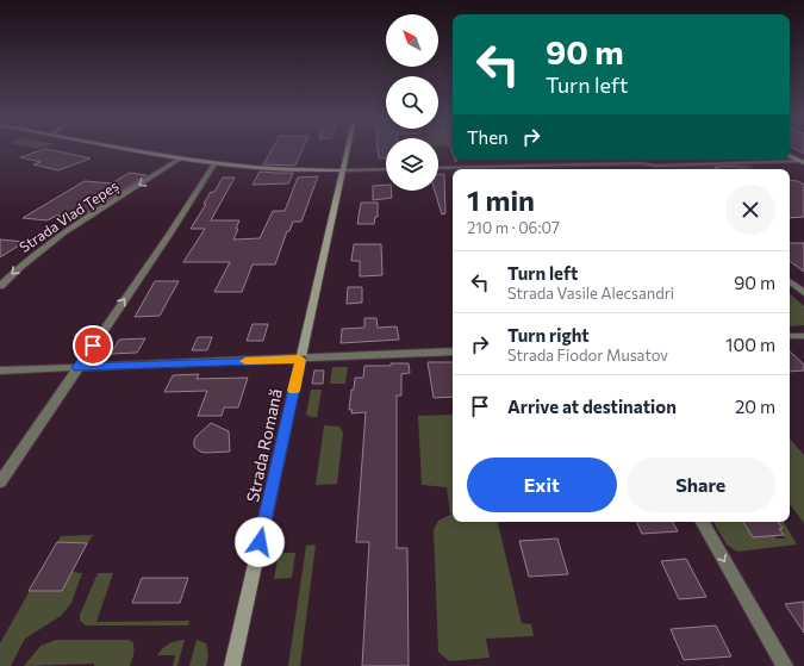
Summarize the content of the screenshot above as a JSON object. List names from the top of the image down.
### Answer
{
  "streets": {
    "main road": ["Strada Romană"],
    "street": ["Strada Vlad Ţepeș"]
  },
  "north": "top left",
  "page": {
    "turn": ["90 m", "Turn left"],
    "then": "Then",
    "heading": ["1 min", "210 m · 06:07"],
    "list": [
      {
        "name": "Turn left",
        "note": "Strada Vasile Alecsandri",
        "value": "90 m"
      },
      {
        "name": "Turn right",
        "note": "Strada Fiodor Musatov",
        "value": "100 m"
      },
      {
        "name": "Arrive at destination",
        "value": "20 m"
      }
    ],
    "buttons": ["Exit", "Share"]
  }
}
